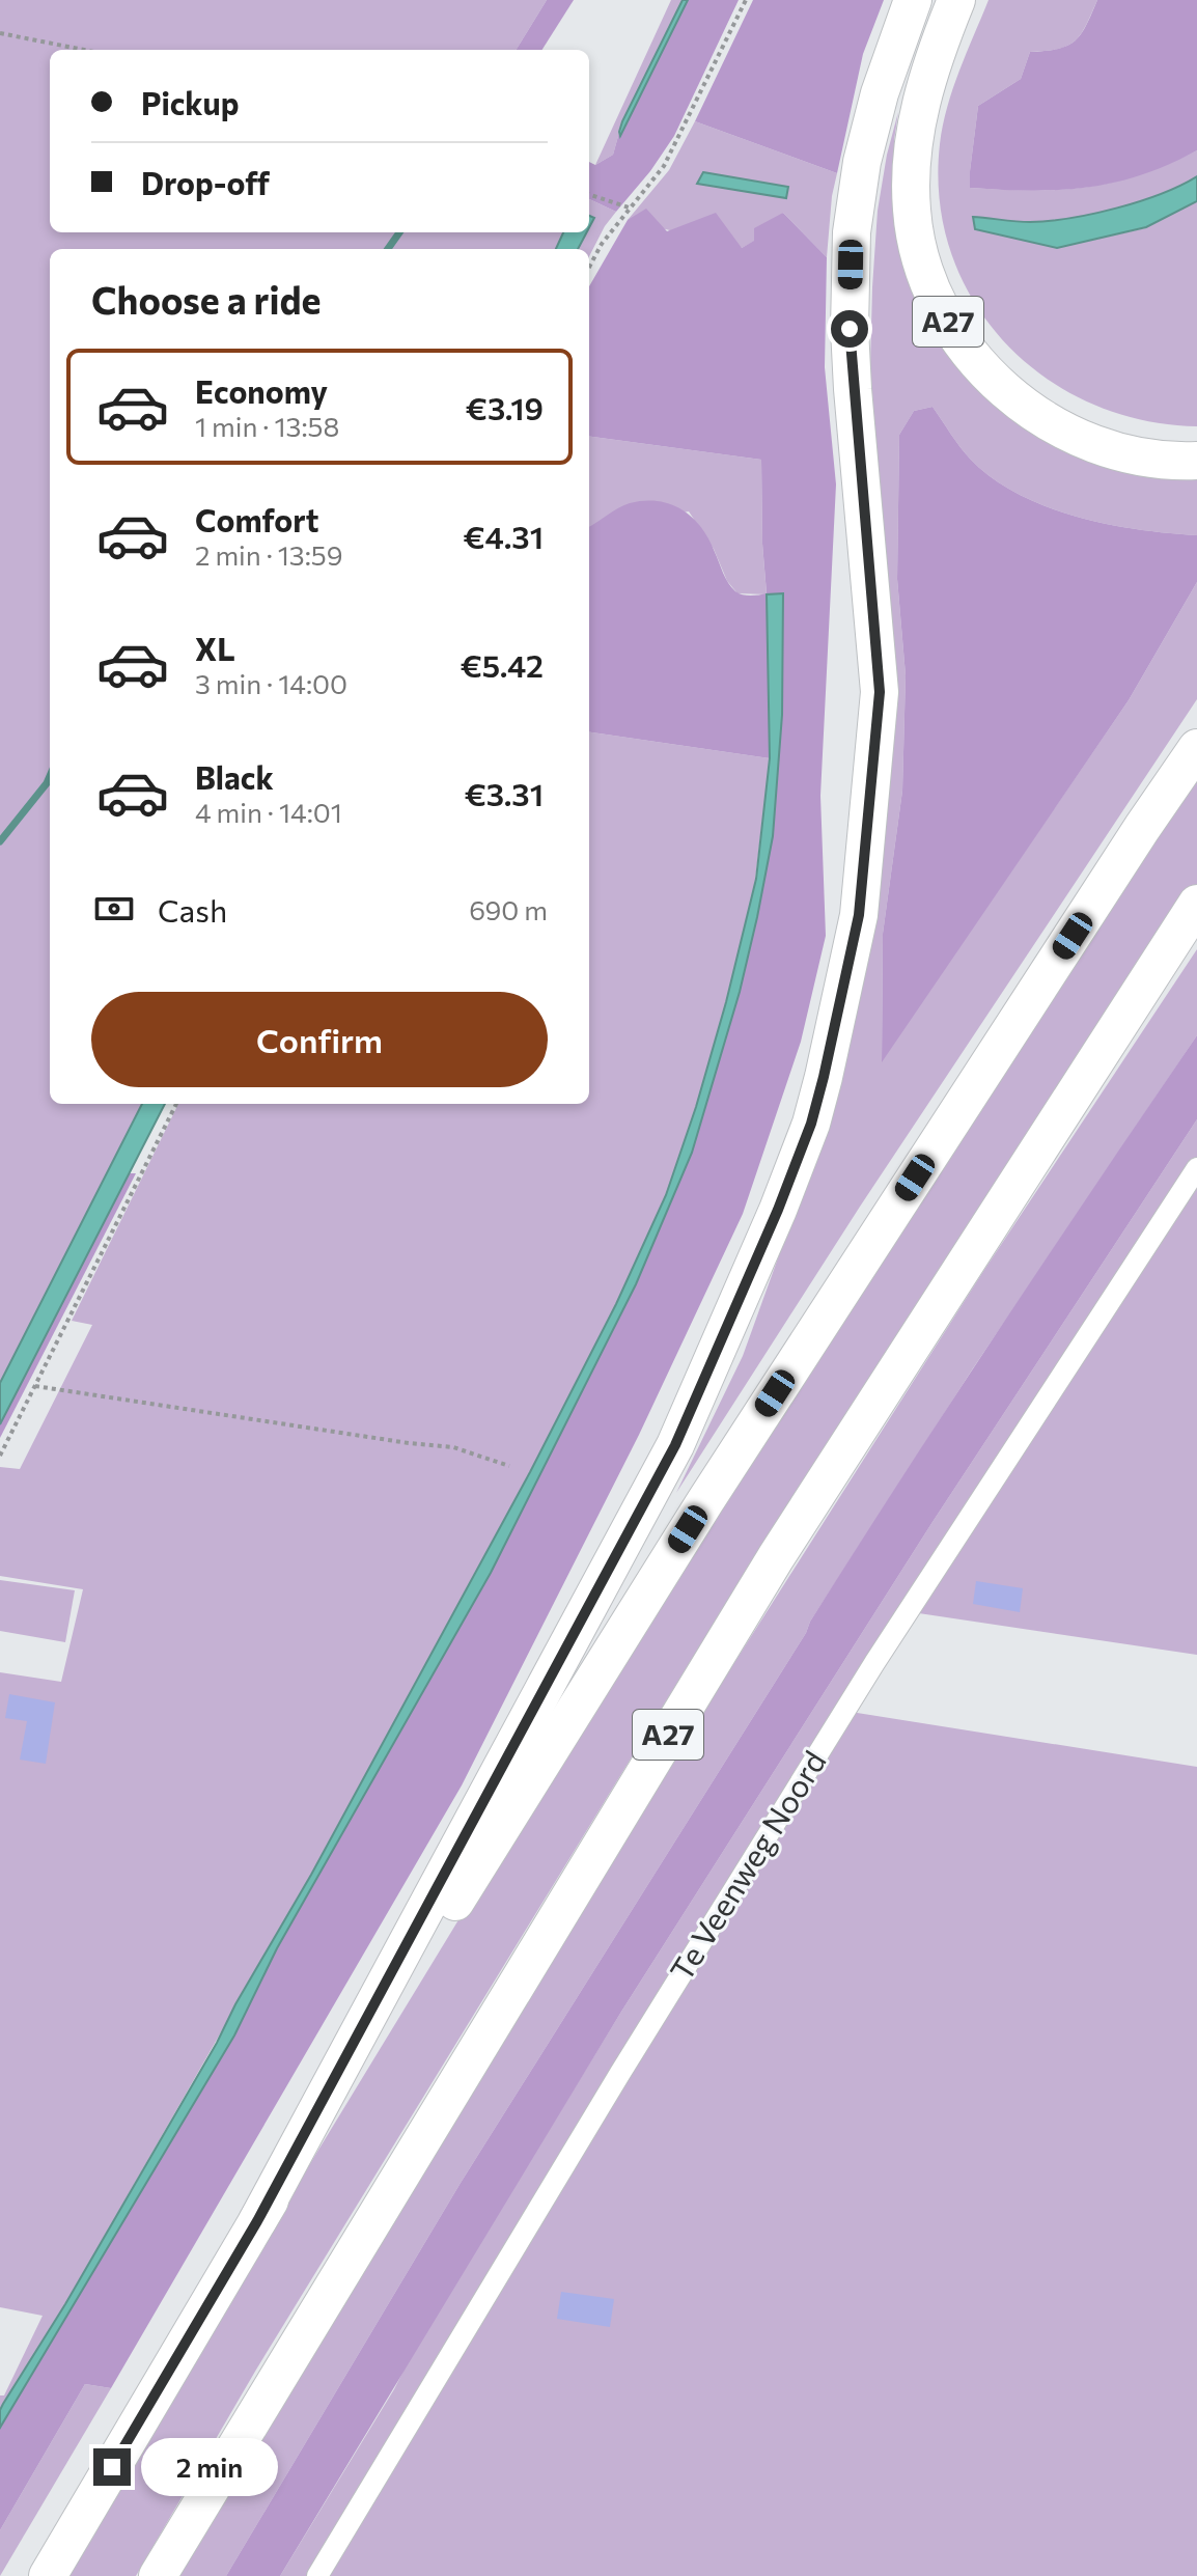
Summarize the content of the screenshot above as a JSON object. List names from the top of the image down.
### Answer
{
  "streets": {
    "highway": ["A27"],
    "street": ["Te Veenweg Noord"]
  },
  "page": {
    "banner": ["Pickup", "Drop-off"],
    "heading": "Choose a ride",
    "list": [
      {
        "name": "Economy",
        "note": "1 min · 13:58",
        "value": "€3.19"
      },
      {
        "name": "Comfort",
        "note": "2 min · 13:59",
        "value": "€4.31"
      },
      {
        "name": "XL",
        "note": "3 min · 14:00",
        "value": "€5.42"
      },
      {
        "name": "Black",
        "note": "4 min · 14:01",
        "value": "€3.31"
      }
    ],
    "pay": ["Cash", "690 m"],
    "buttons": "Confirm",
    "bubble": "2 min"
  }
}
